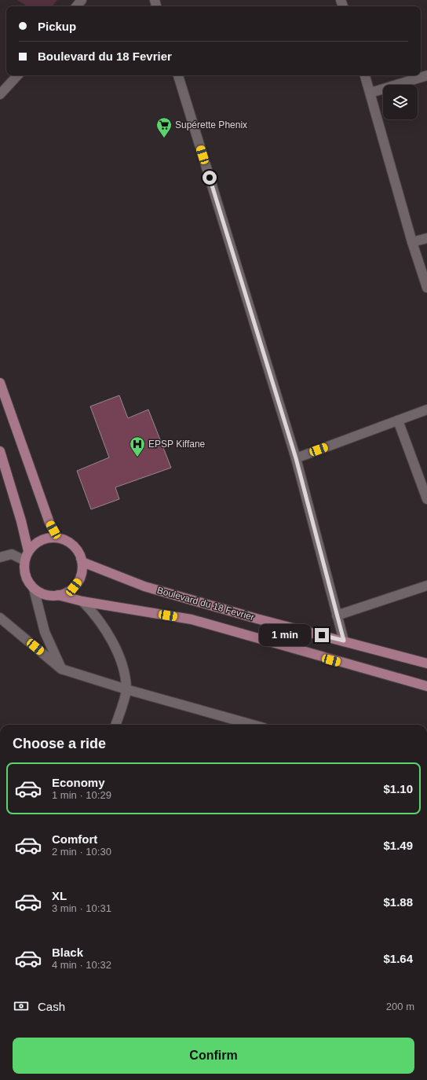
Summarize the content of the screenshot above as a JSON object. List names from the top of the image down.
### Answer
{
  "streets": {
    "main road": ["Boulevard du 18 Fevrier"]
  },
  "places": {
    "supermarket": ["Supérette Phenix"],
    "hospital": ["EPSP Kiffane"]
  },
  "page": {
    "banner": ["Pickup", "Boulevard du 18 Fevrier"],
    "bubble": "1 min",
    "heading": "Choose a ride",
    "list": [
      {
        "name": "Economy",
        "note": "1 min · 10:29",
        "value": "$1.10"
      },
      {
        "name": "Comfort",
        "note": "2 min · 10:30",
        "value": "$1.49"
      },
      {
        "name": "XL",
        "note": "3 min · 10:31",
        "value": "$1.88"
      },
      {
        "name": "Black",
        "note": "4 min · 10:32",
        "value": "$1.64"
      }
    ],
    "pay": ["Cash", "200 m"],
    "buttons": "Confirm"
  }
}
